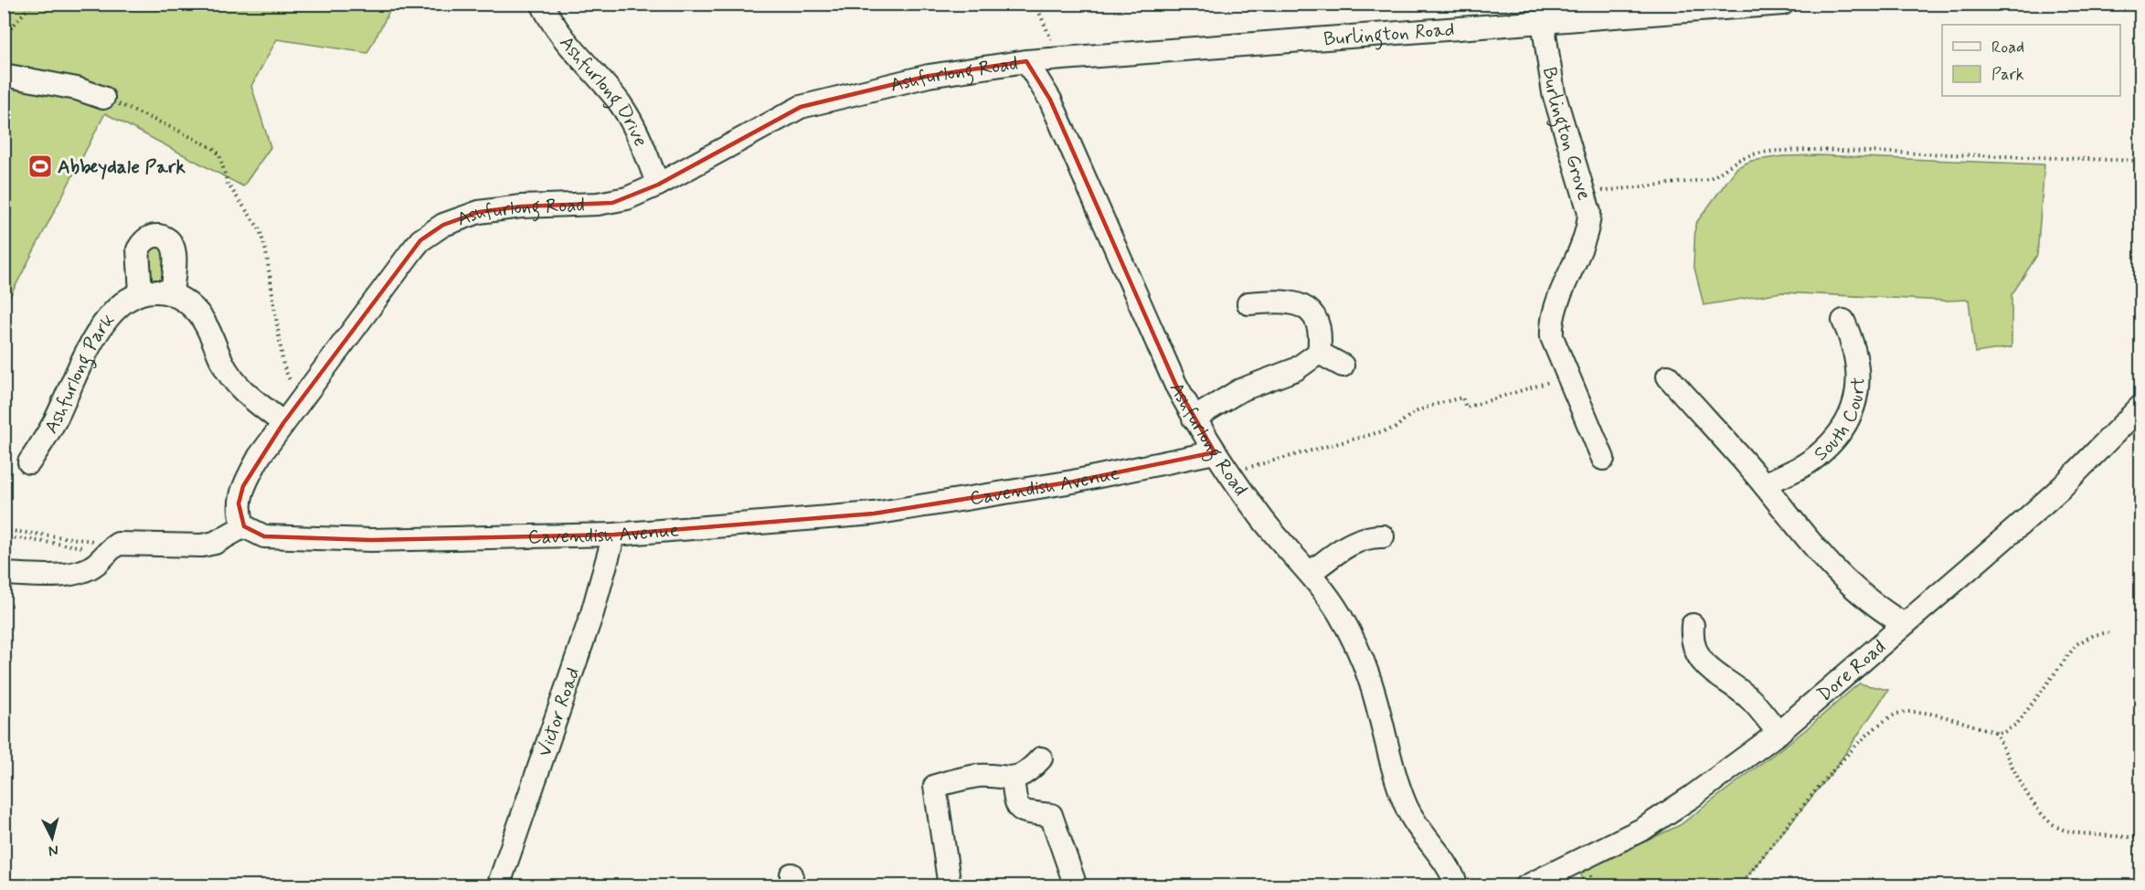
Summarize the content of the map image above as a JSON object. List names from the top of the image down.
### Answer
{
  "streets": {
    "street": [
      "Burlington Road",
      "Ashfurlong Road",
      "Ashfurlong Drive",
      "Burlington Grove",
      "Ashfurlong Park",
      "South Court",
      "Cavendish Avenue",
      "Dore Road",
      "Victor Road"
    ]
  },
  "crossings": [
    ["Burlington Road", "Ashfurlong Road"],
    ["Burlington Road", "Burlington Grove"],
    ["Ashfurlong Road", "Ashfurlong Drive"],
    ["Ashfurlong Road", "Cavendish Avenue"],
    ["Cavendish Avenue", "Victor Road"]
  ],
  "places": {
    "sports": ["Abbeydale Park"]
  },
  "legend": ["Road", "Park"],
  "north": "bottom"
}
